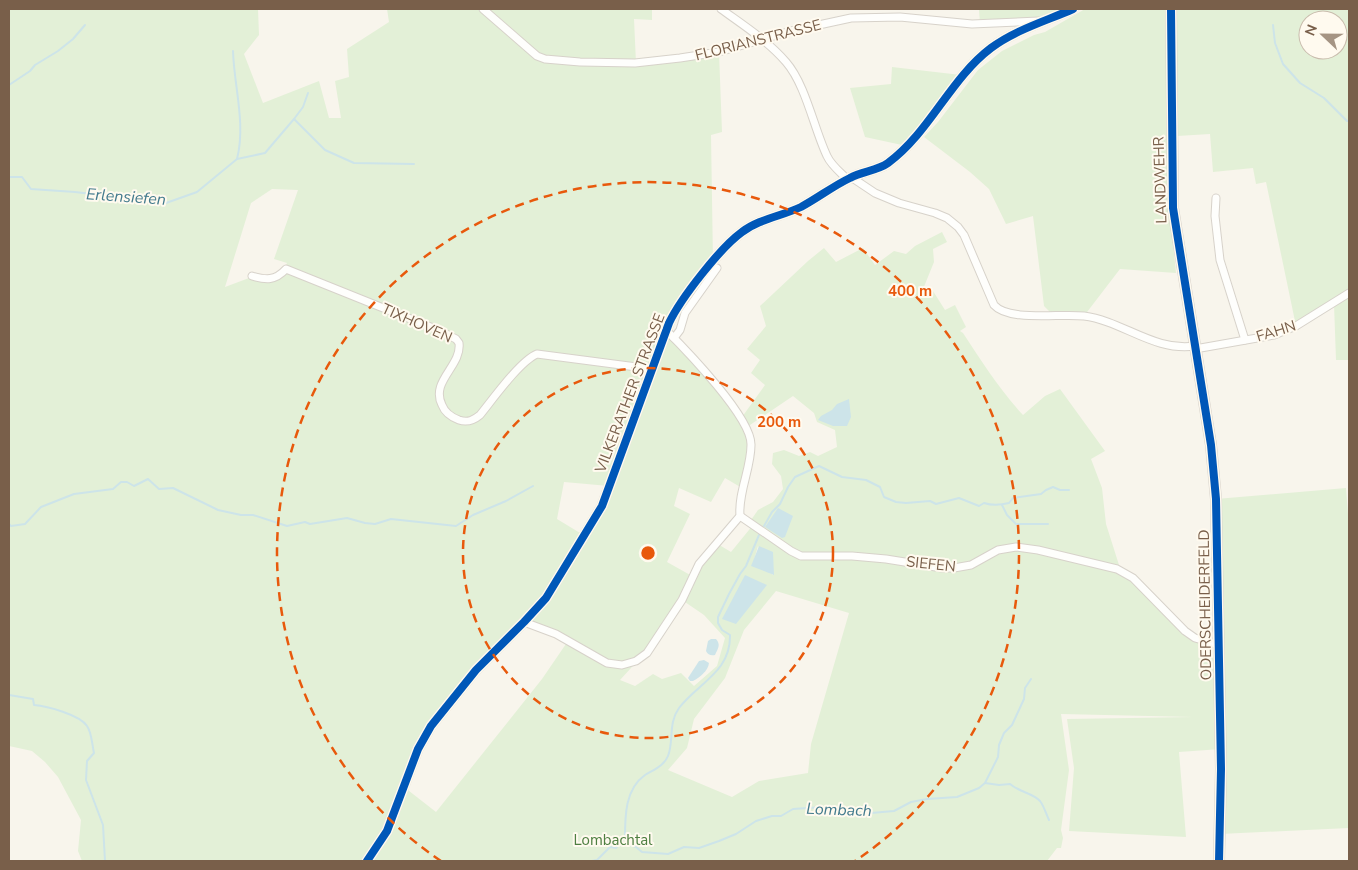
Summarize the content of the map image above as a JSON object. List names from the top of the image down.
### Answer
{
  "streets": {
    "main road": ["LANDWEHR", "ODERSCHEIDERFELD"],
    "street": [
      "FLORIANSTRASSE",
      "TIXHOVEN",
      "FAHN",
      "VILKERATHER STRASSE",
      "SIEFEN"
    ]
  },
  "crossings": [
    ["FLORIANSTRASSE", "FAHN"],
    ["FLORIANSTRASSE", "VILKERATHER STRASSE"],
    ["LANDWEHR", "FAHN"],
    ["LANDWEHR", "ODERSCHEIDERFELD"],
    ["TIXHOVEN", "VILKERATHER STRASSE"],
    ["FAHN", "VILKERATHER STRASSE"],
    ["FAHN", "ODERSCHEIDERFELD"],
    ["SIEFEN", "ODERSCHEIDERFELD"]
  ],
  "water": ["Erlensiefen", "Lombach"],
  "parks": ["Lombachtal"],
  "north": "left",
  "rings": ["400 m", "200 m"]
}
